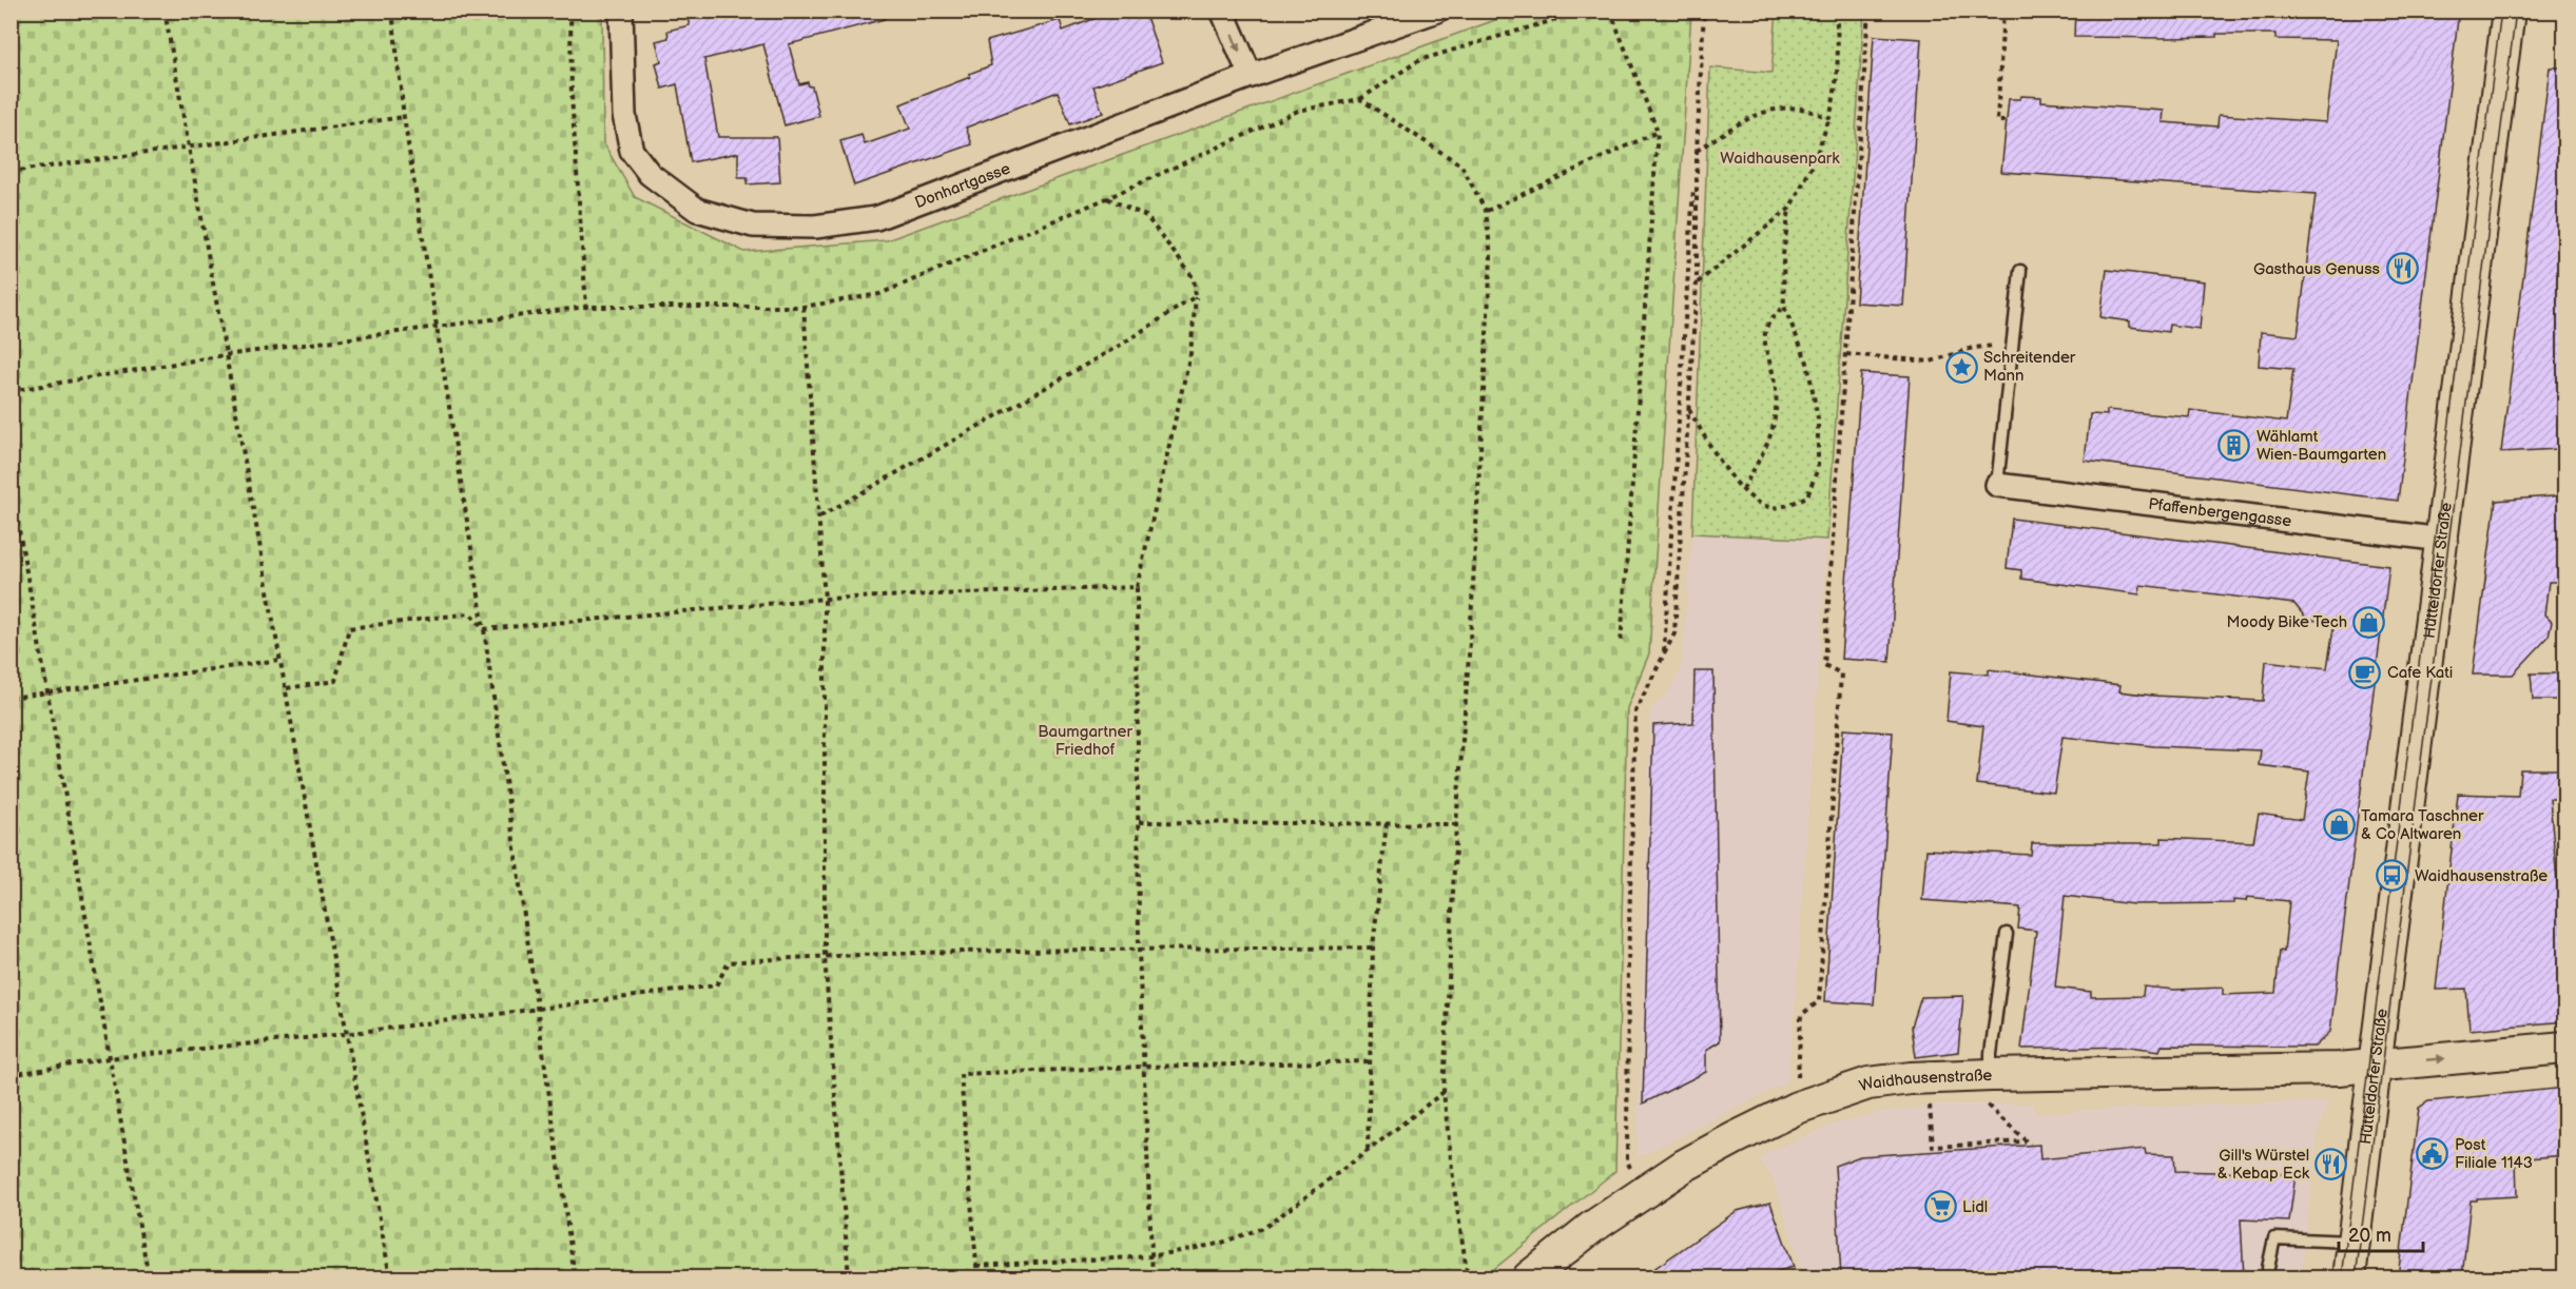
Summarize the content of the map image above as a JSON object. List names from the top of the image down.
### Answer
{
  "streets": {
    "main road": ["Hütteldorfer Straße", "Waidhausenstraße"],
    "street": ["Donhartgasse", "Pfaffenbergengasse"]
  },
  "crossings": [
    ["Pfaffenbergengasse", "Hütteldorfer Straße"],
    ["Hütteldorfer Straße", "Waidhausenstraße"]
  ],
  "parks": ["Waidhausenpark", "Baumgartner Friedhof"],
  "places": {
    "restaurant": ["Gasthaus Genuss", "Gill's Würstel & Kebap Eck"],
    "place": ["Schreitender Mann"],
    "building": ["Wählamt Wien-Baumgarten"],
    "shop": ["Moody Bike Tech", "Tamara Taschner & Co Altwaren"],
    "cafe": ["Cafe Kati"],
    "bus stop": ["Waidhausenstraße"],
    "public building": ["Post Filiale 1143"],
    "supermarket": ["Lidl"]
  },
  "scale_bar": "20 m"
}
